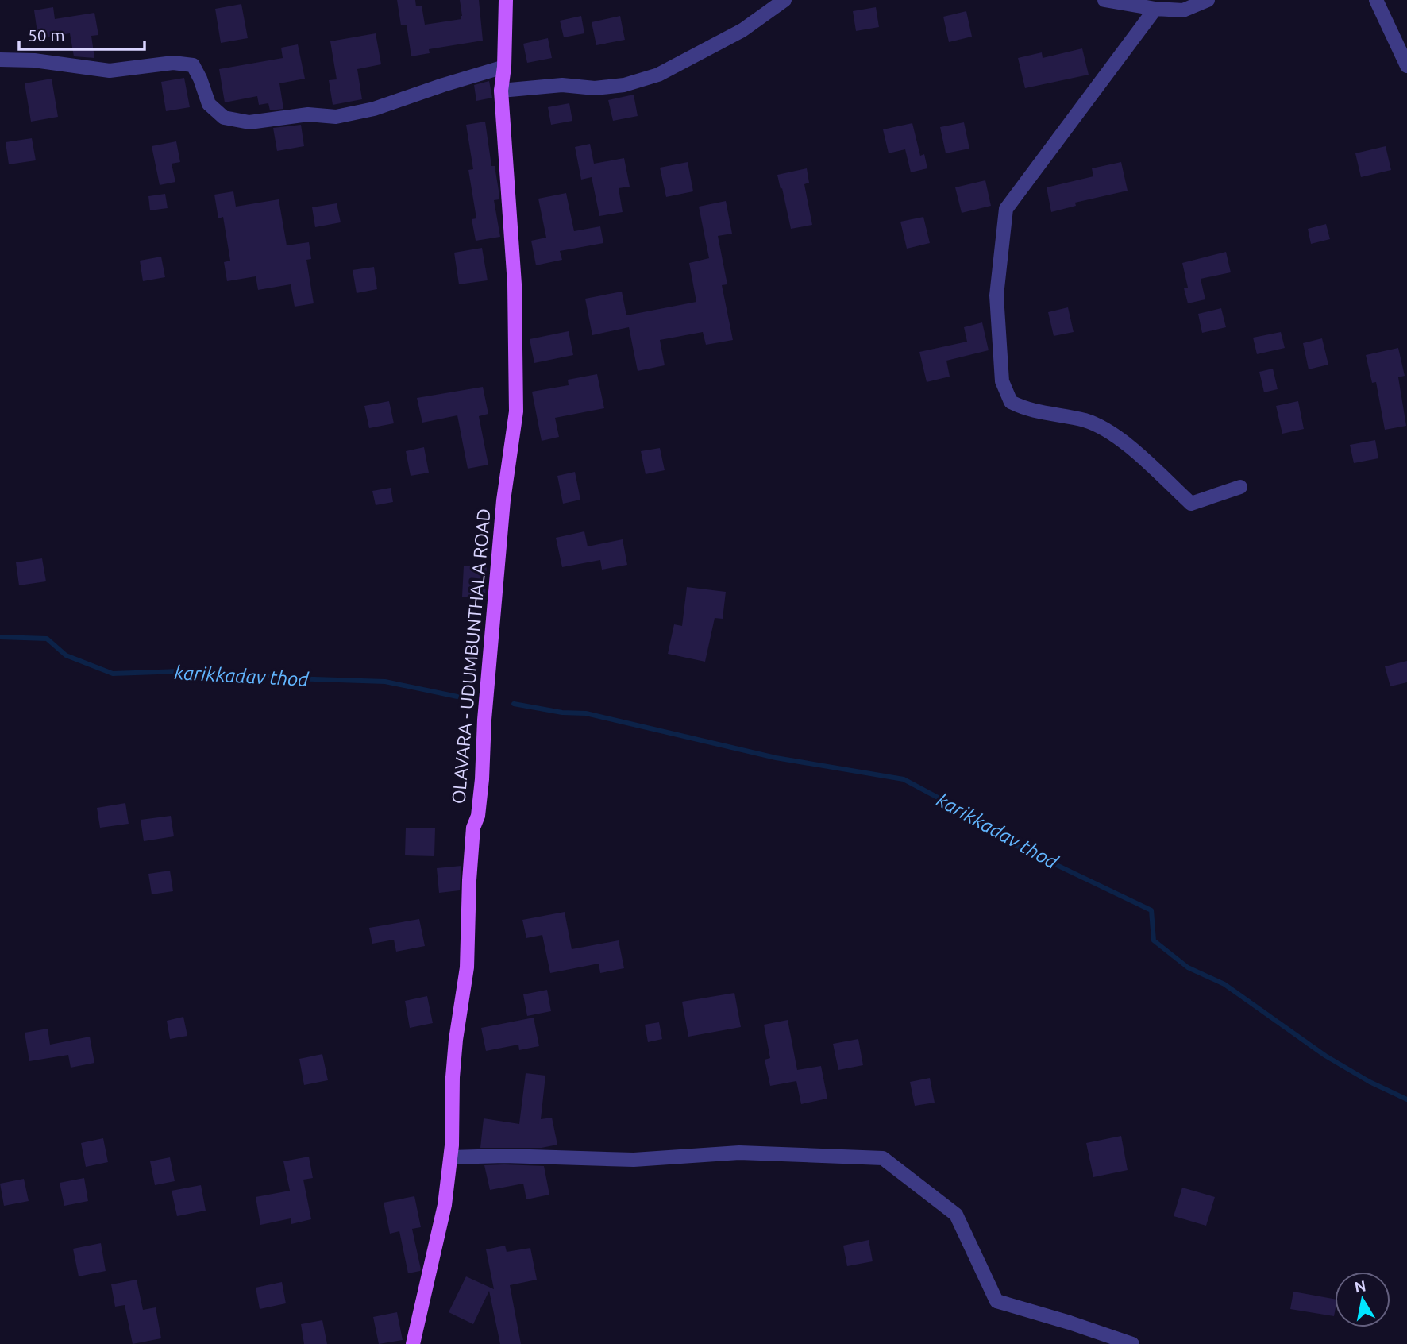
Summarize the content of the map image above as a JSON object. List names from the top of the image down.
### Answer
{
  "streets": {
    "main road": ["OLAVARA - UDUMBUNTHALA ROAD"]
  },
  "water": ["karikkadav thod"],
  "scale_bar": "50 m",
  "north": "top"
}
